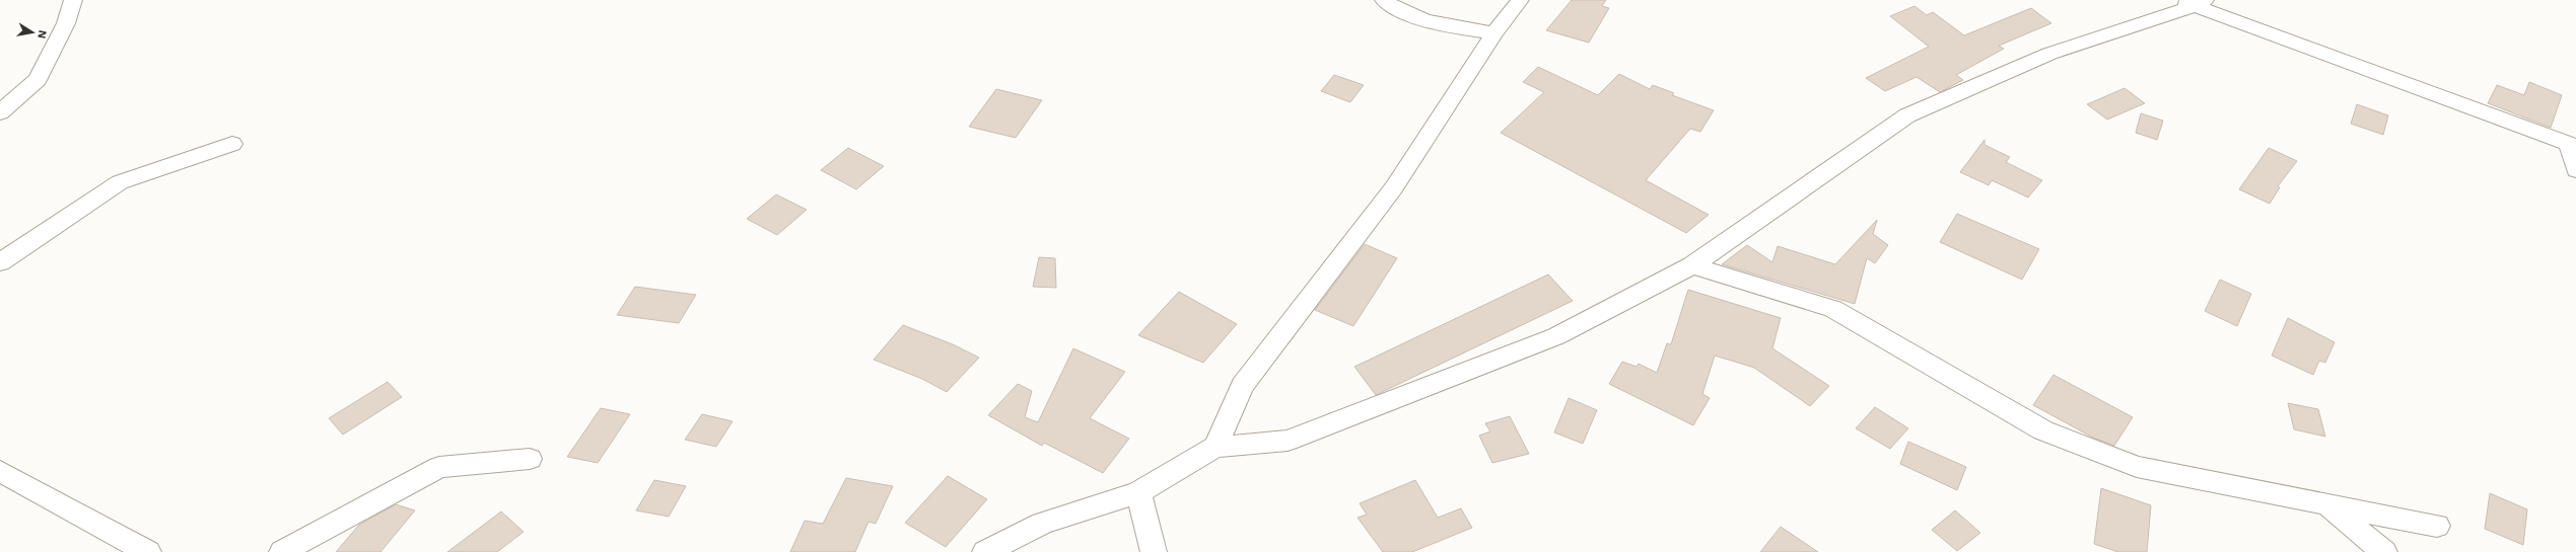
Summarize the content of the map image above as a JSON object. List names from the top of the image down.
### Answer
{
  "north": "right"
}
